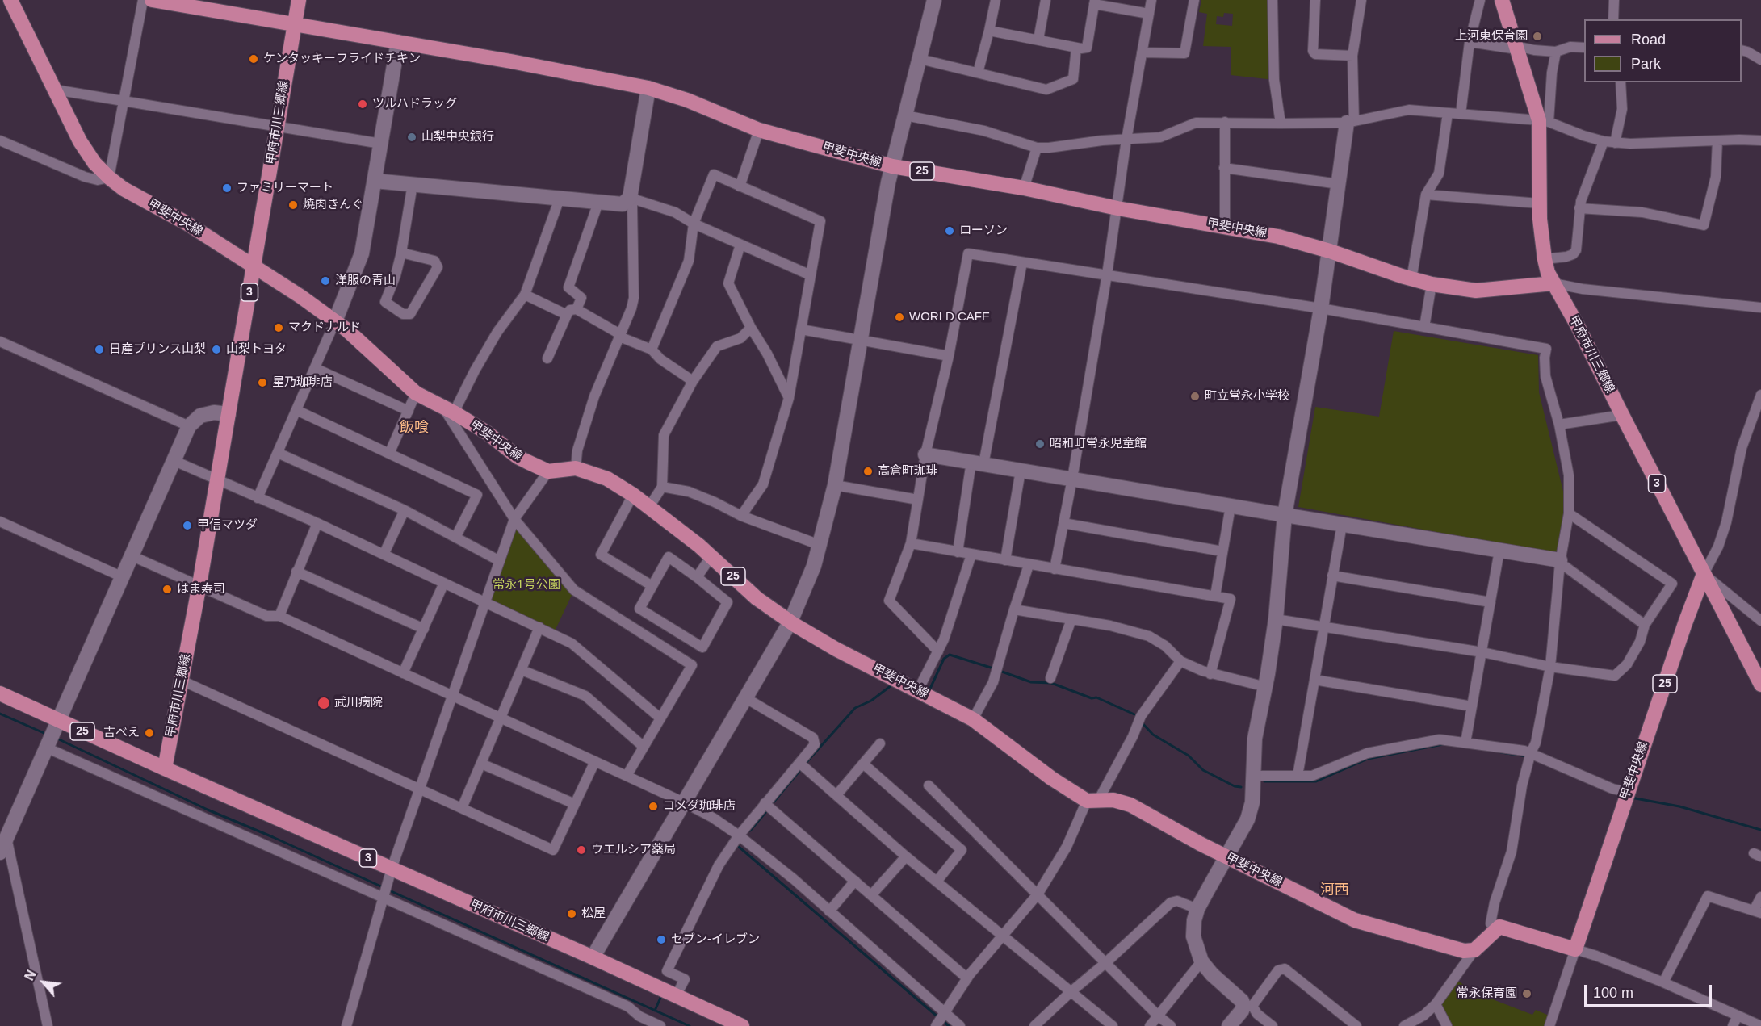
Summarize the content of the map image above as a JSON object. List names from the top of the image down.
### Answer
{
  "streets": {
    "main road": [
      "甲府市川三郷線",
      "甲斐中央線",
      "25",
      "3"
    ]
  },
  "crossings": [
    ["甲府市川三郷線", "甲斐中央線"],
    ["甲府市川三郷線", "25"]
  ],
  "districts": ["飯喰", "河西"],
  "parks": ["常永1号公園"],
  "places": [
    "上河東保育園",
    "ケンタッキーフライドチキン",
    "ツルハドラッグ",
    "山梨中央銀行",
    "ファミリーマート",
    "焼肉きんぐ",
    "ローソン",
    "洋服の青山",
    "WORLD CAFE",
    "マクドナルド",
    "日産プリンス山梨",
    "山梨トヨタ",
    "星乃珈琲店",
    "町立常永小学校",
    "昭和町常永児童館",
    "高倉町珈琲",
    "甲信マツダ",
    "はま寿司",
    "武川病院",
    "吉べえ",
    "コメダ珈琲店",
    "ウエルシア薬局",
    "松屋",
    "セブン-イレブン",
    "常永保育園"
  ],
  "legend": ["Road", "Park"],
  "scale_bar": "100 m",
  "north": "top left"
}
